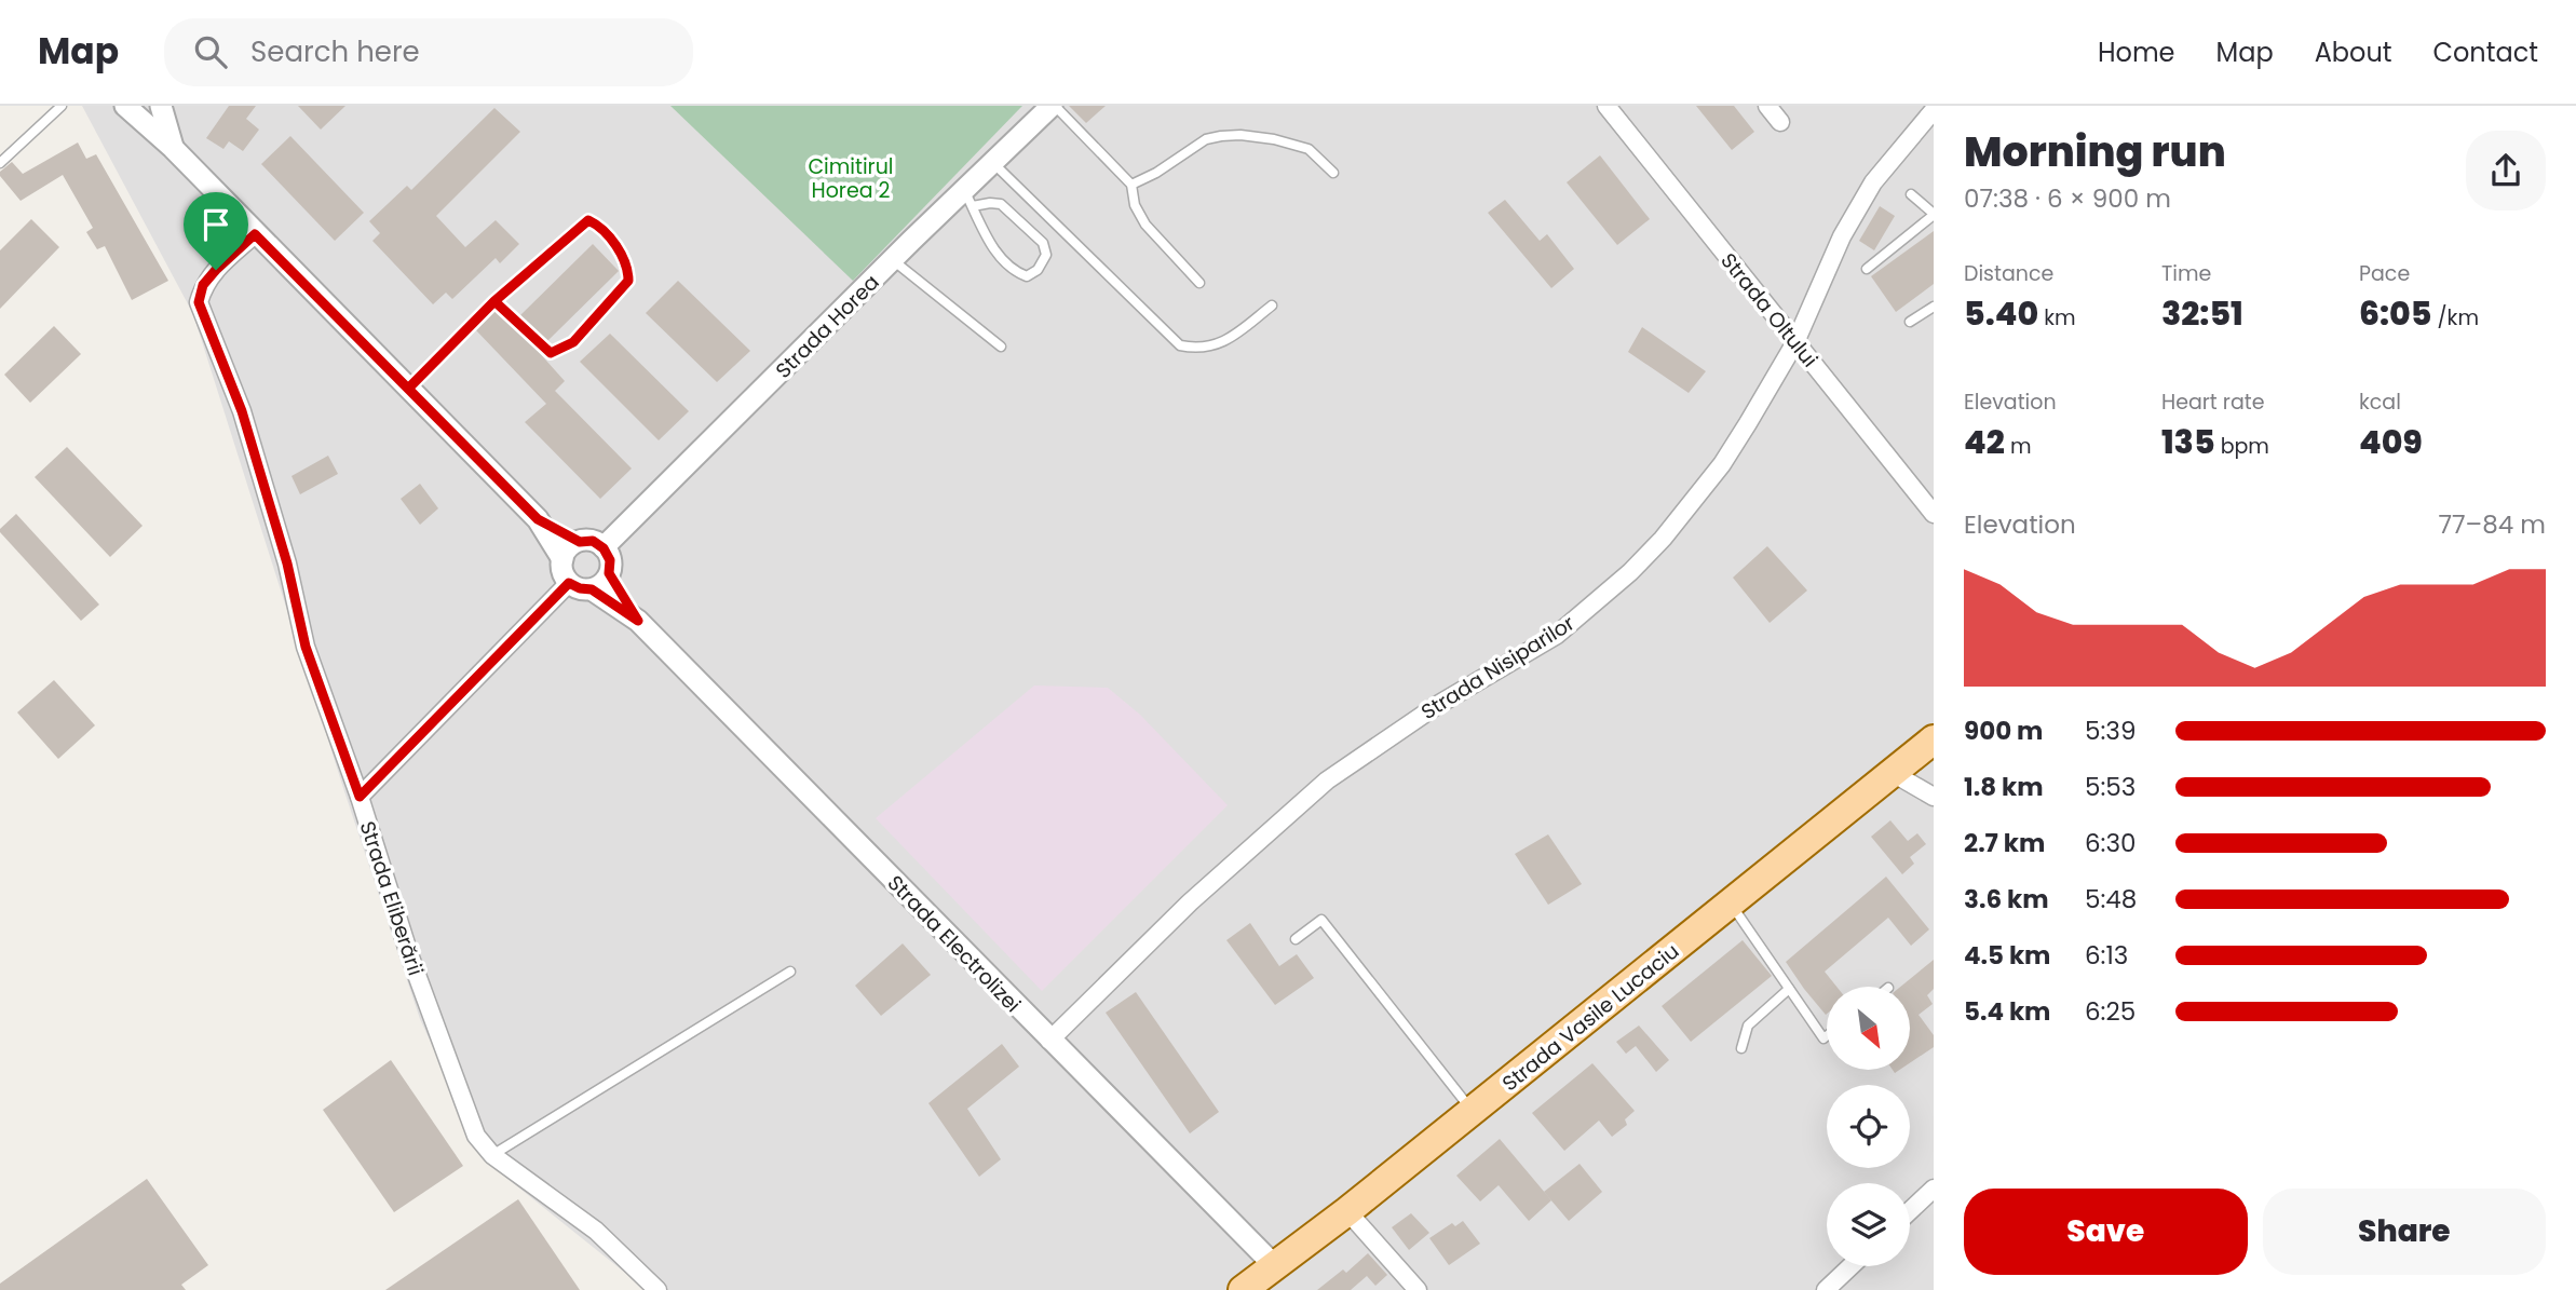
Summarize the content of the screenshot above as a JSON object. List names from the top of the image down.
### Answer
{
  "streets": {
    "main road": ["Strada Vasile Lucaciu"],
    "street": [
      "Strada Oltului",
      "Strada Horea",
      "Strada Nisiparilor",
      "Strada Eliberării",
      "Strada Electrolizei"
    ]
  },
  "crossings": [
    ["Strada Oltului", "Strada Nisiparilor"],
    ["Strada Horea", "Strada Electrolizei"],
    ["Strada Nisiparilor", "Strada Electrolizei"],
    ["Strada Electrolizei", "Strada Vasile Lucaciu"]
  ],
  "parks": ["Cimitirul Horea 2"],
  "north": "bottom right",
  "page": {
    "header": "Map",
    "search": "Search here",
    "nav": [
      "Home",
      "Map",
      "About",
      "Contact"
    ],
    "heading": ["Morning run", "07:38 · 6 × 900 m"],
    "stats": [
      ["Distance", "5.40 km"],
      ["Time", "32:51"],
      ["Pace", "6:05 /km"],
      ["Elevation", "42 m"],
      ["Heart rate", "135 bpm"],
      ["kcal", "409"]
    ],
    "chart": ["Elevation", "77–84 m"],
    "list": [
      {
        "name": "900 m",
        "note": "5:39"
      },
      {
        "name": "1.8 km",
        "note": "5:53"
      },
      {
        "name": "2.7 km",
        "note": "6:30"
      },
      {
        "name": "3.6 km",
        "note": "5:48"
      },
      {
        "name": "4.5 km",
        "note": "6:13"
      },
      {
        "name": "5.4 km",
        "note": "6:25"
      }
    ],
    "buttons": ["Save", "Share"]
  }
}
